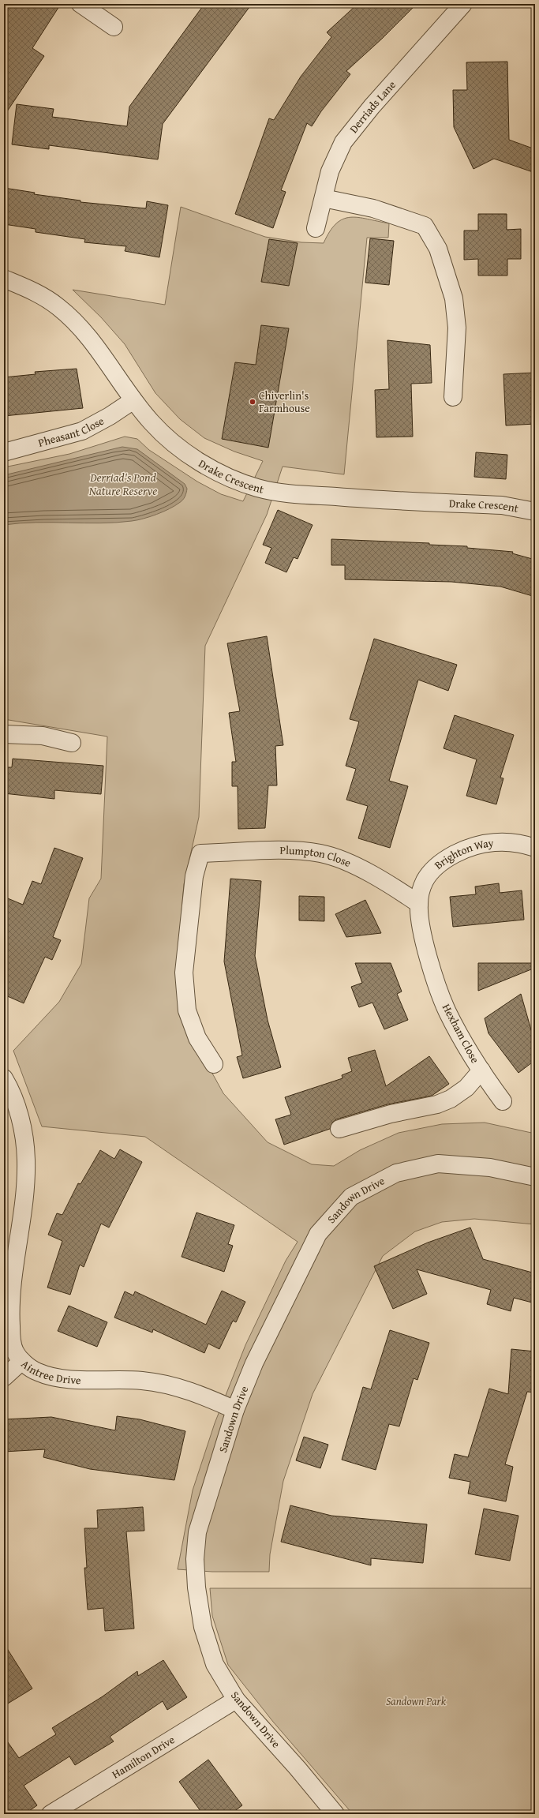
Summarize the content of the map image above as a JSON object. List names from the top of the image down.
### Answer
{
  "streets": {
    "street": [
      "Derriads Lane",
      "Pheasant Close",
      "Drake Crescent",
      "Brighton Way",
      "Plumpton Close",
      "Hexham Close",
      "Sandown Drive",
      "Aintree Drive",
      "Hamilton Drive"
    ]
  },
  "crossings": [
    ["Pheasant Close", "Drake Crescent"],
    ["Brighton Way", "Plumpton Close"],
    ["Brighton Way", "Hexham Close"],
    ["Plumpton Close", "Hexham Close"],
    ["Sandown Drive", "Aintree Drive"],
    ["Sandown Drive", "Hamilton Drive"]
  ],
  "water": ["Derriad's Pond Nature Reserve"],
  "parks": ["Sandown Park"],
  "places": ["Chiverlin's Farmhouse"]
}
